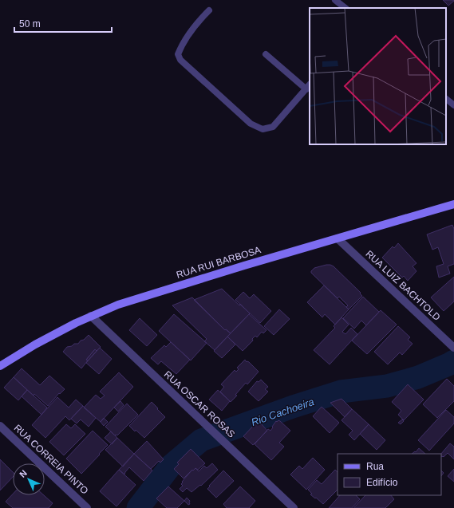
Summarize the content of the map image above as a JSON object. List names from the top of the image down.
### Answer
{
  "streets": {
    "main road": ["RUA RUI BARBOSA"],
    "street": ["RUA LUIZ BACHTOLD", "RUA OSCAR ROSAS", "RUA CORREIA PINTO"]
  },
  "crossings": [
    ["RUA RUI BARBOSA", "RUA LUIZ BACHTOLD"],
    ["RUA RUI BARBOSA", "RUA OSCAR ROSAS"]
  ],
  "water": ["Rio Cachoeira"],
  "legend": ["Rua", "Edifício"],
  "scale_bar": "50 m",
  "north": "top left"
}
